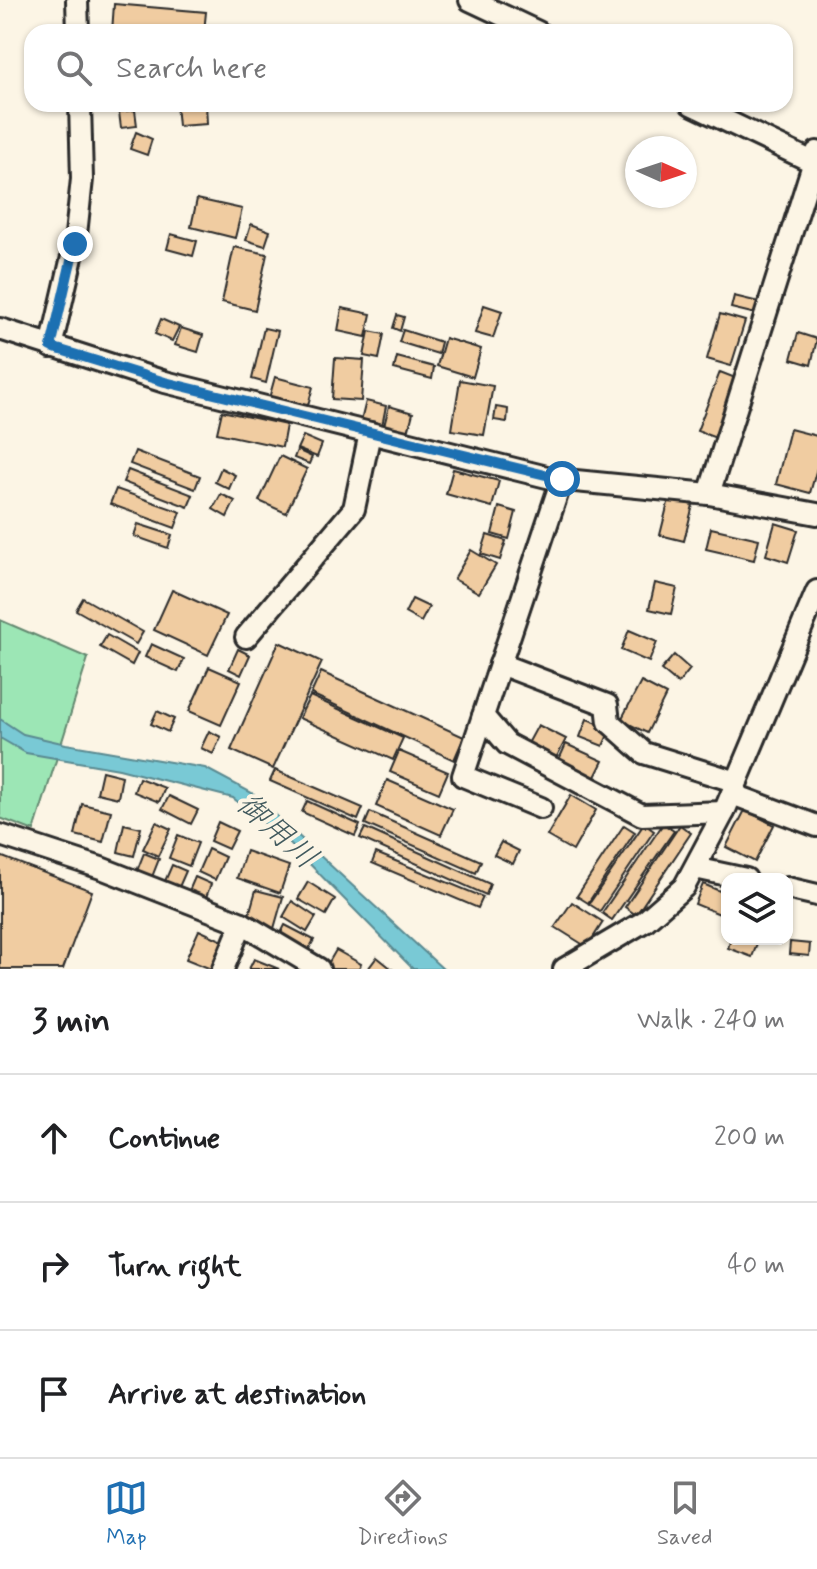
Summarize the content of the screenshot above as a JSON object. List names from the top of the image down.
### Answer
{
  "water": ["御用川"],
  "north": "right",
  "page": {
    "search": "Search here",
    "heading": ["3 min", "Walk · 240 m"],
    "list": [
      ["Continue", "200 m"],
      ["Turn right", "40 m"],
      "Arrive at destination"
    ],
    "nav": ["Map", "Directions", "Saved"]
  }
}
